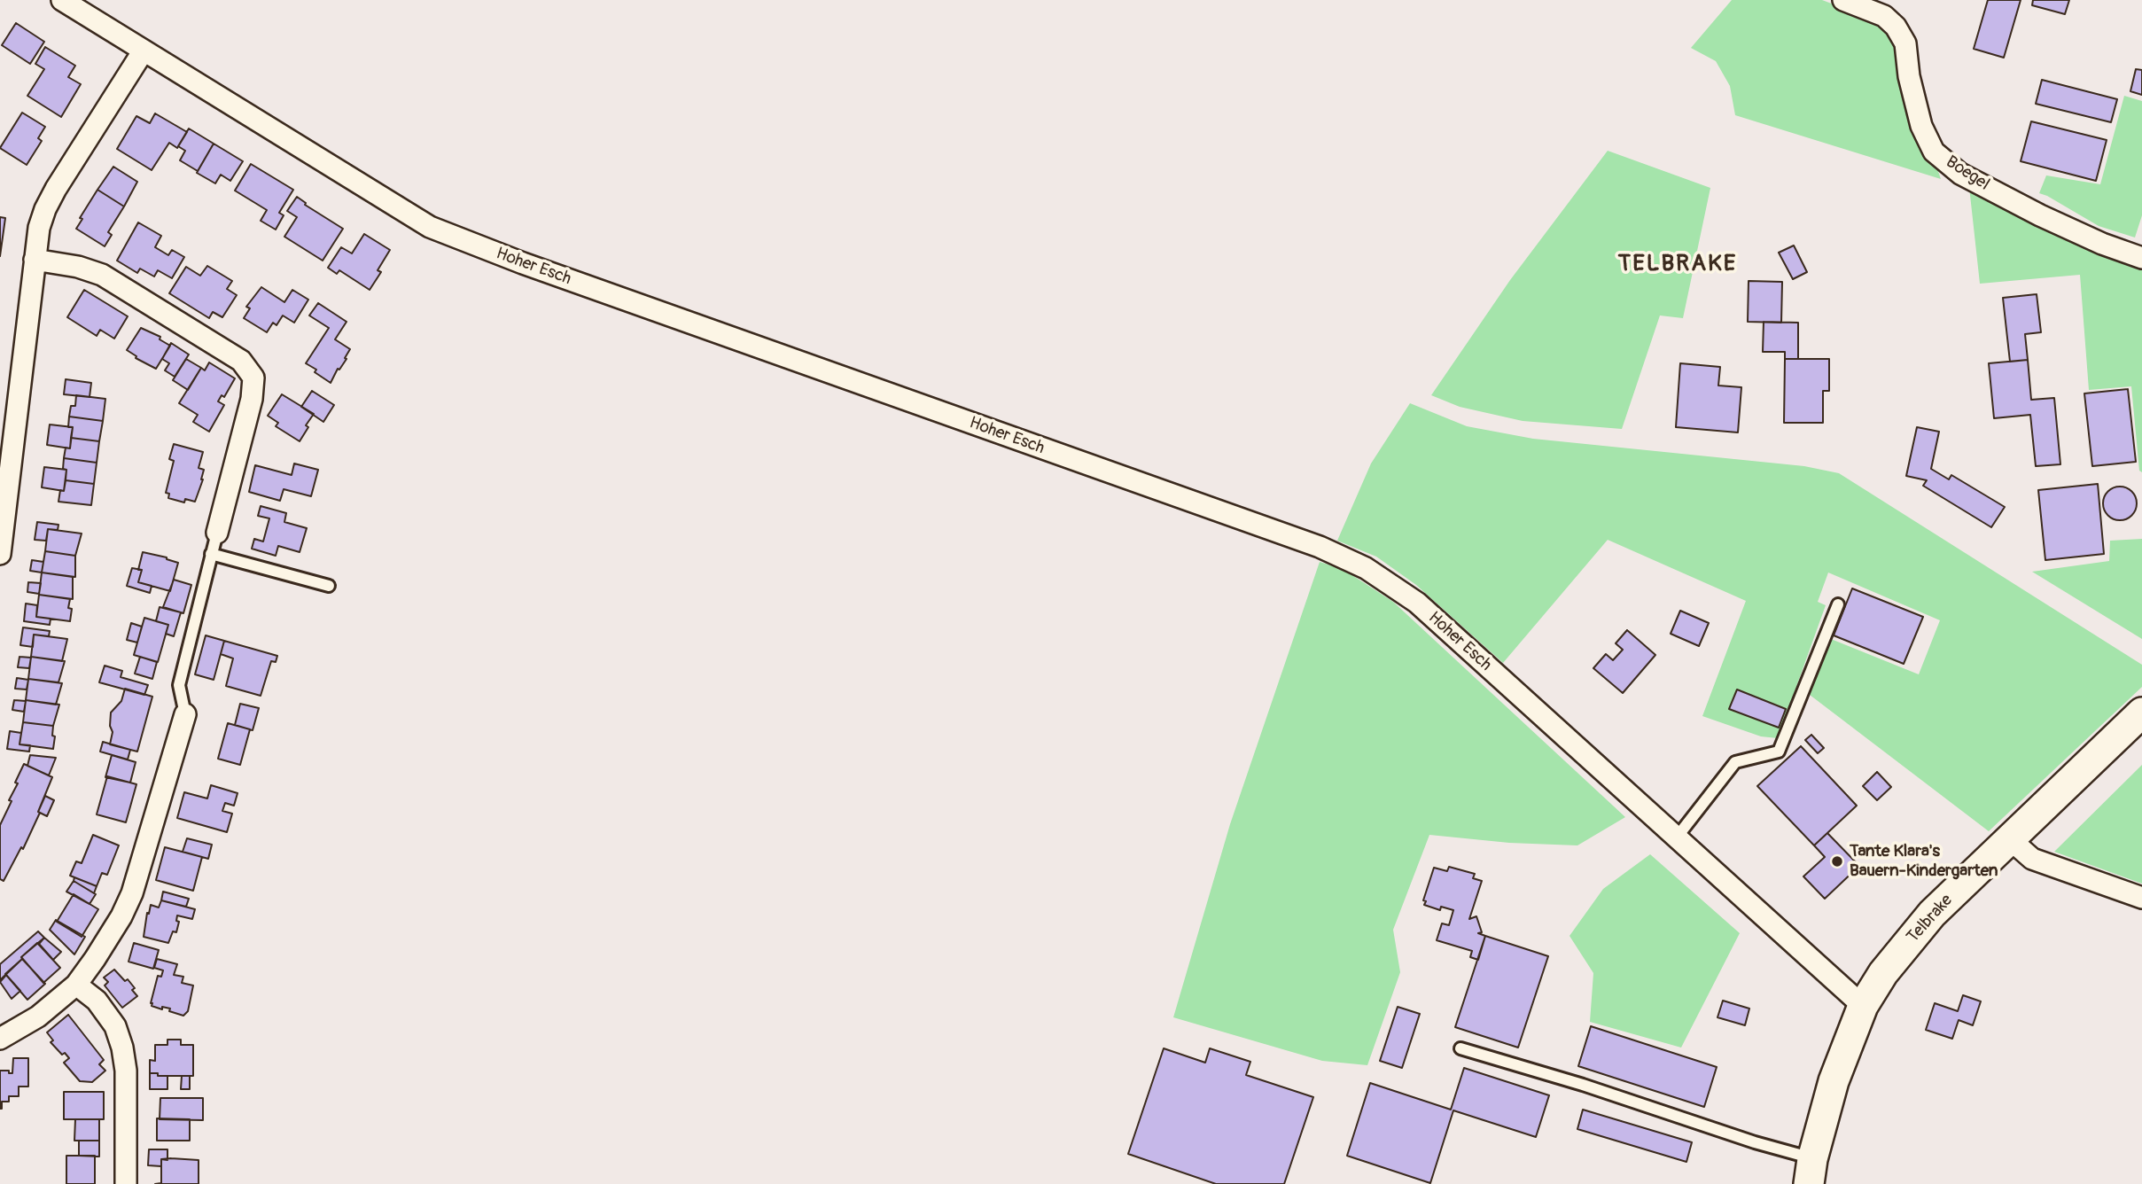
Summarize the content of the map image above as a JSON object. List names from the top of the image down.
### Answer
{
  "streets": {
    "street": ["Boegel", "Hoher Esch", "Telbrake"]
  },
  "crossings": [
    ["Hoher Esch", "Telbrake"]
  ],
  "districts": ["TELBRAKE"],
  "places": ["Tante Klara's Bauern-Kindergarten"]
}
